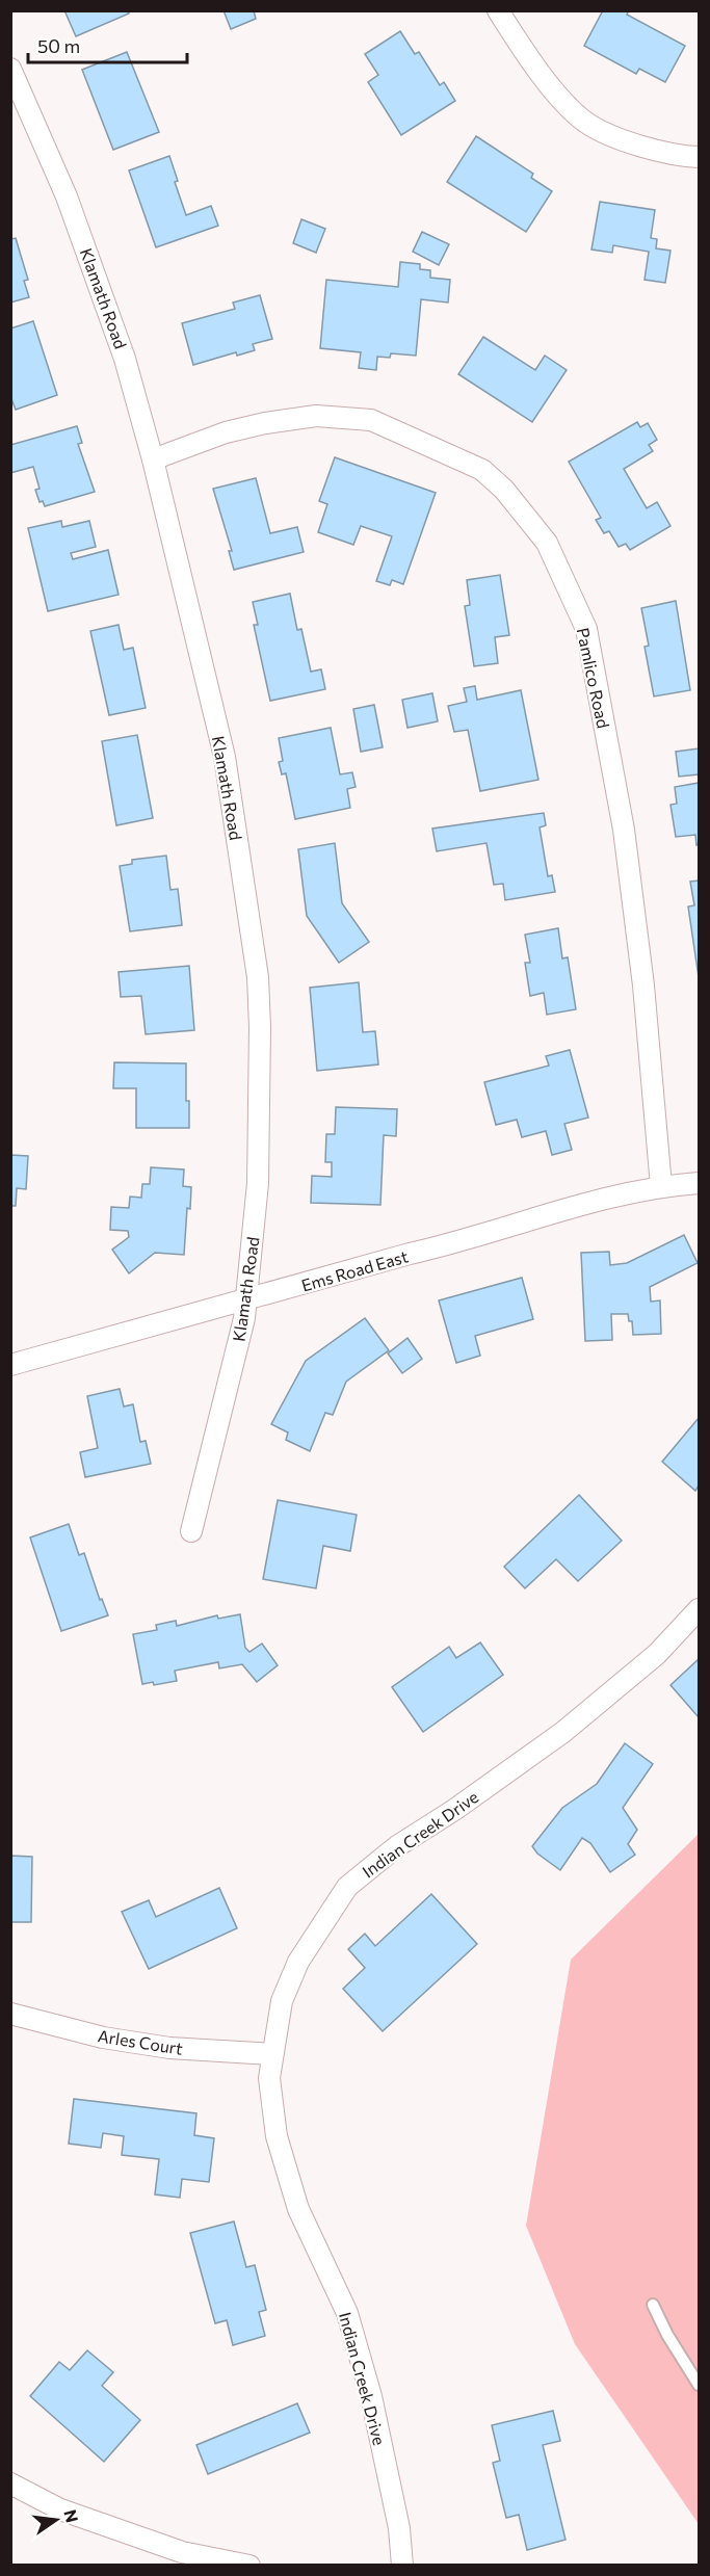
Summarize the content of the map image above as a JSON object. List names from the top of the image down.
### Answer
{
  "streets": {
    "street": [
      "Klamath Road",
      "Pamlico Road",
      "Ems Road East",
      "Indian Creek Drive",
      "Arles Court"
    ]
  },
  "crossings": [
    ["Klamath Road", "Pamlico Road"],
    ["Klamath Road", "Ems Road East"],
    ["Pamlico Road", "Ems Road East"],
    ["Indian Creek Drive", "Arles Court"]
  ],
  "scale_bar": "50 m",
  "north": "right"
}
